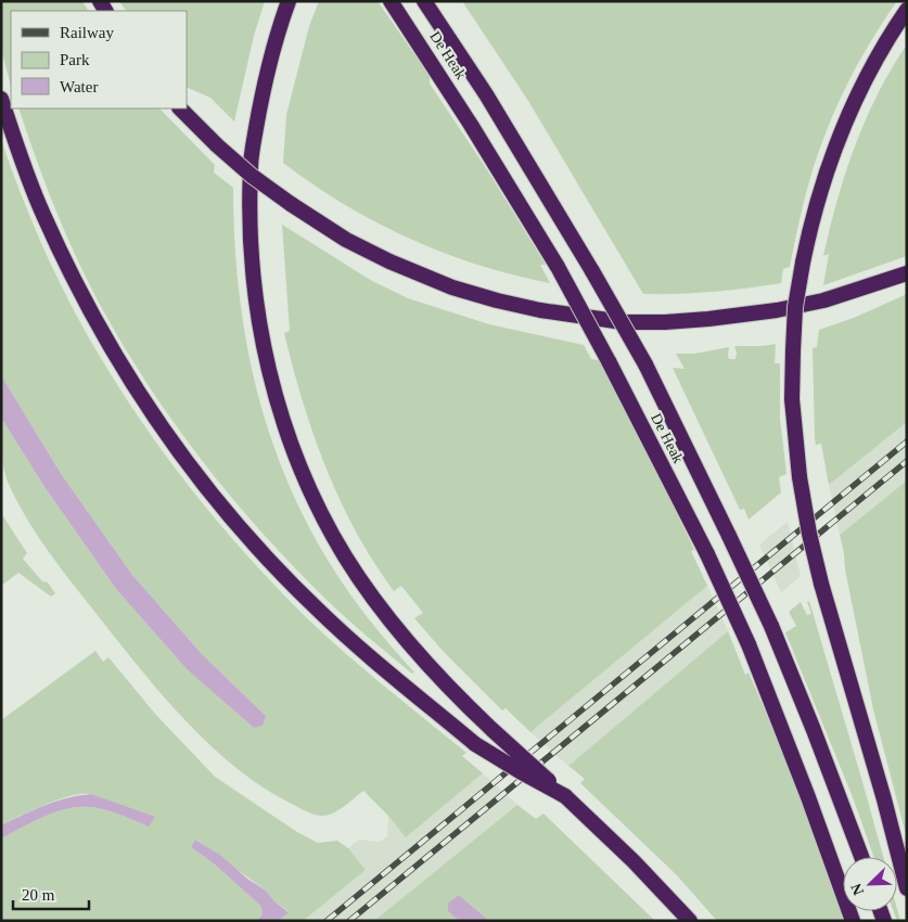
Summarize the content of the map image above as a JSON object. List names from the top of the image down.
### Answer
{
  "streets": {
    "highway": ["De Heak"]
  },
  "legend": ["Railway", "Park", "Water"],
  "scale_bar": "20 m",
  "north": "bottom left"
}
